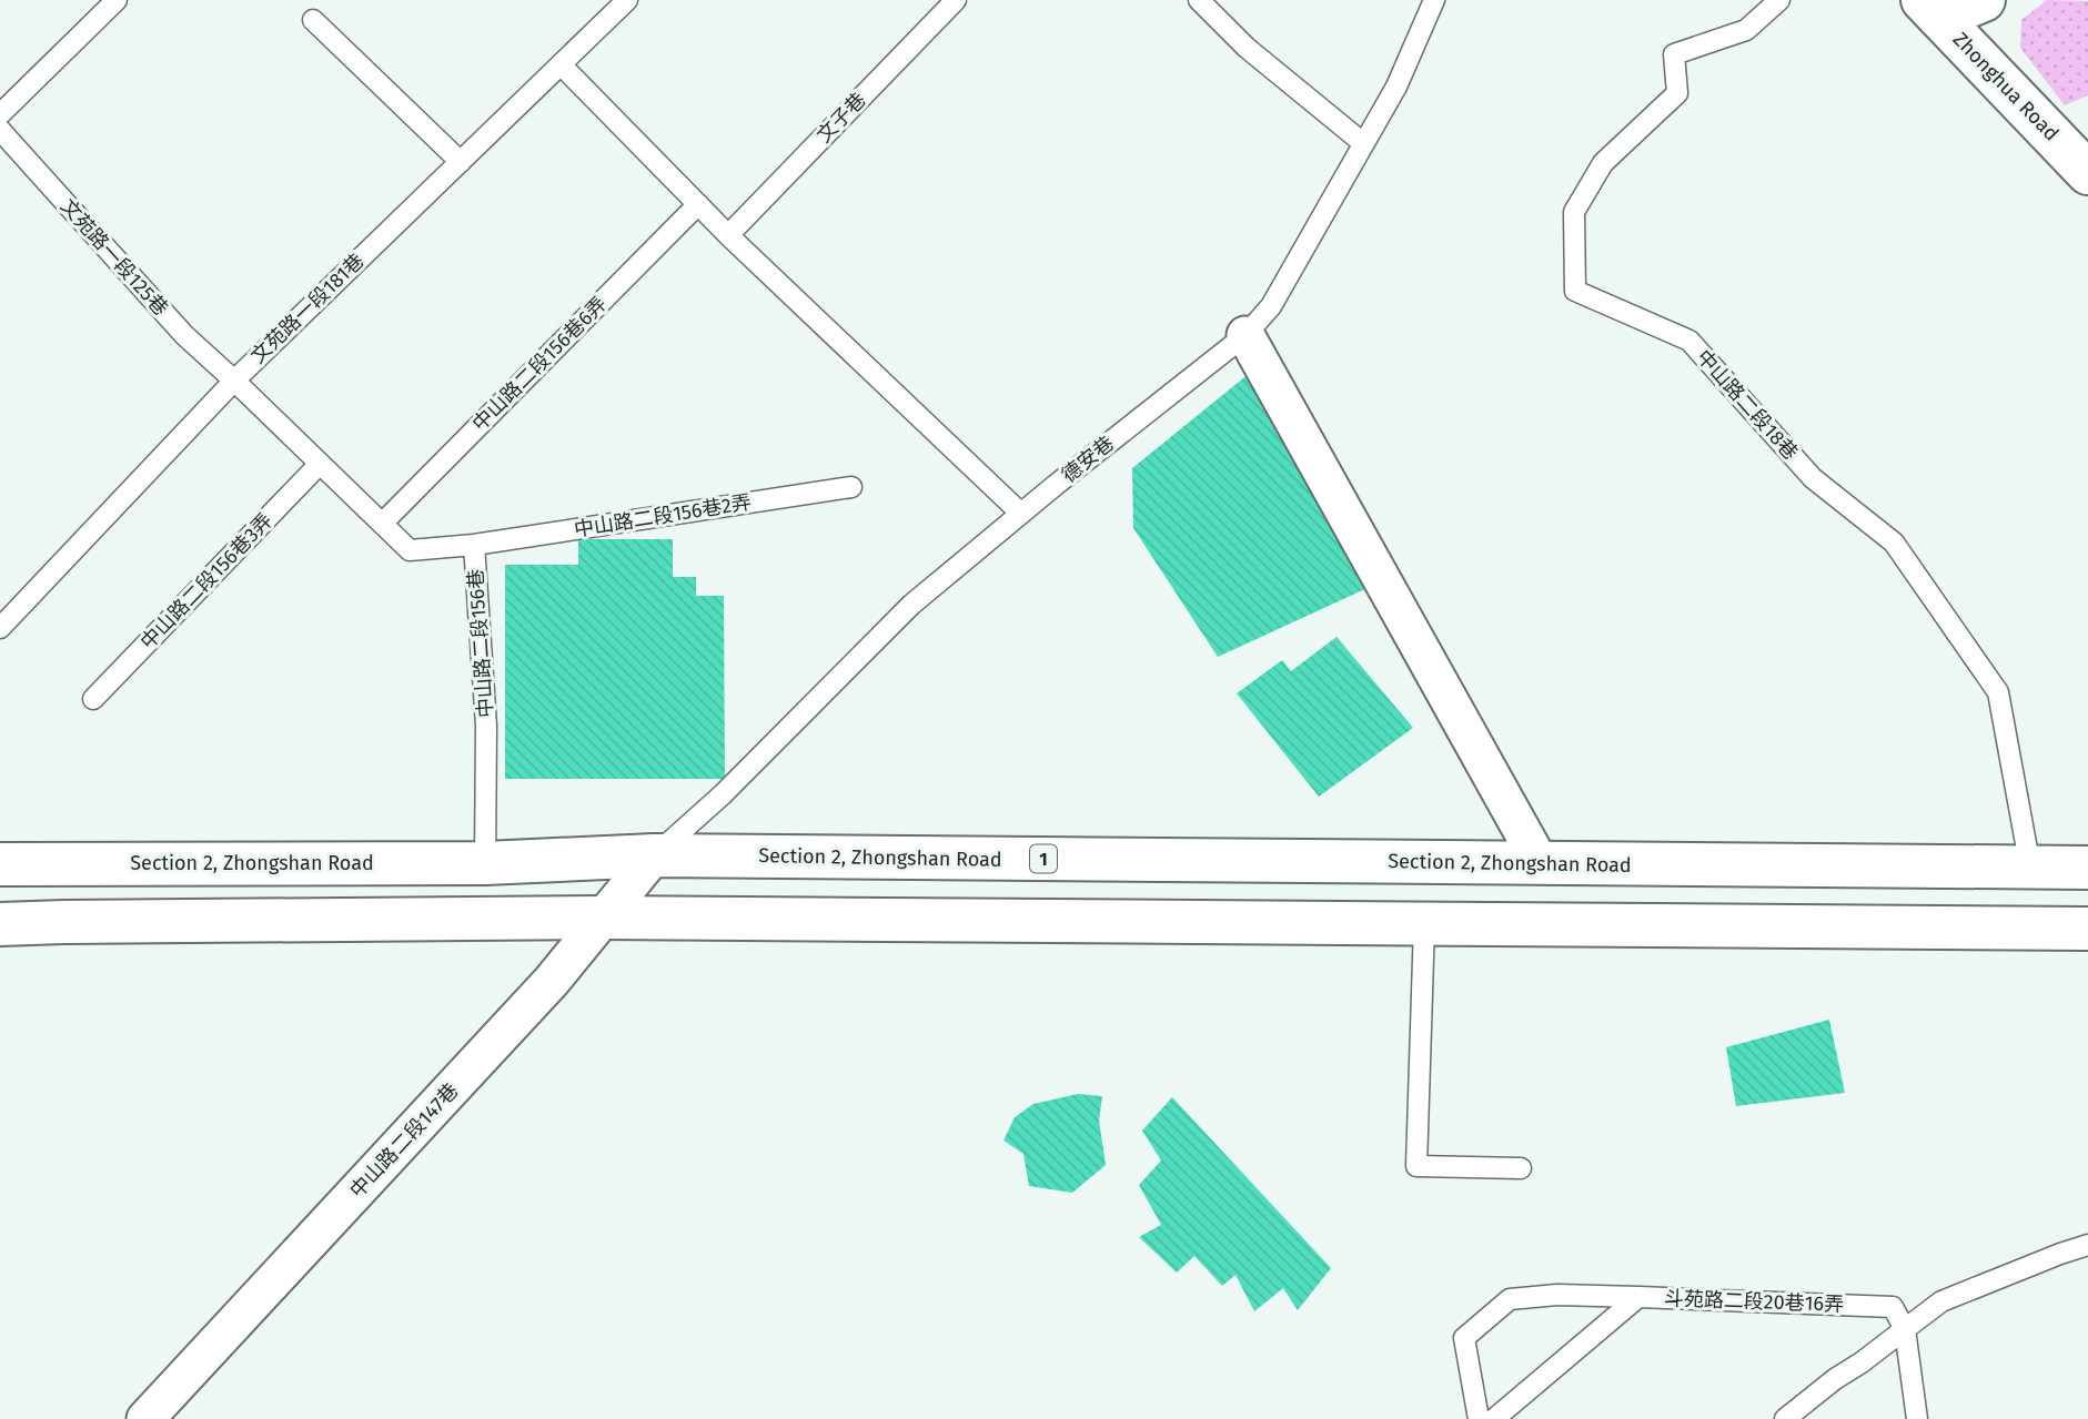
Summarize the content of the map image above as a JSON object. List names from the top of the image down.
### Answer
{
  "streets": {
    "main road": ["Zhonghua Road", "Section 2, Zhongshan Road", "1"],
    "street": ["中山路二段147巷"],
    "lane": [
      "文子巷",
      "文苑路一段125巷",
      "文苑路一段181巷",
      "中山路二段156巷6弄",
      "中山路二段18巷",
      "德安巷",
      "中山路二段156巷2弄",
      "中山路二段156巷3弄",
      "中山路二段156巷",
      "斗苑路二段20巷16弄"
    ]
  },
  "crossings": [
    ["文苑路一段125巷", "文苑路一段181巷"],
    ["文苑路一段125巷", "中山路二段156巷"],
    ["文苑路一段181巷", "中山路二段156巷"],
    ["中山路二段156巷6弄", "中山路二段156巷"],
    ["中山路二段18巷", "Section 2, Zhongshan Road"],
    ["德安巷", "Section 2, Zhongshan Road"],
    ["德安巷", "中山路二段147巷"],
    ["中山路二段156巷2弄", "中山路二段156巷"],
    ["中山路二段156巷3弄", "中山路二段156巷"],
    ["中山路二段156巷", "Section 2, Zhongshan Road"],
    ["Section 2, Zhongshan Road", "中山路二段147巷"]
  ]
}
